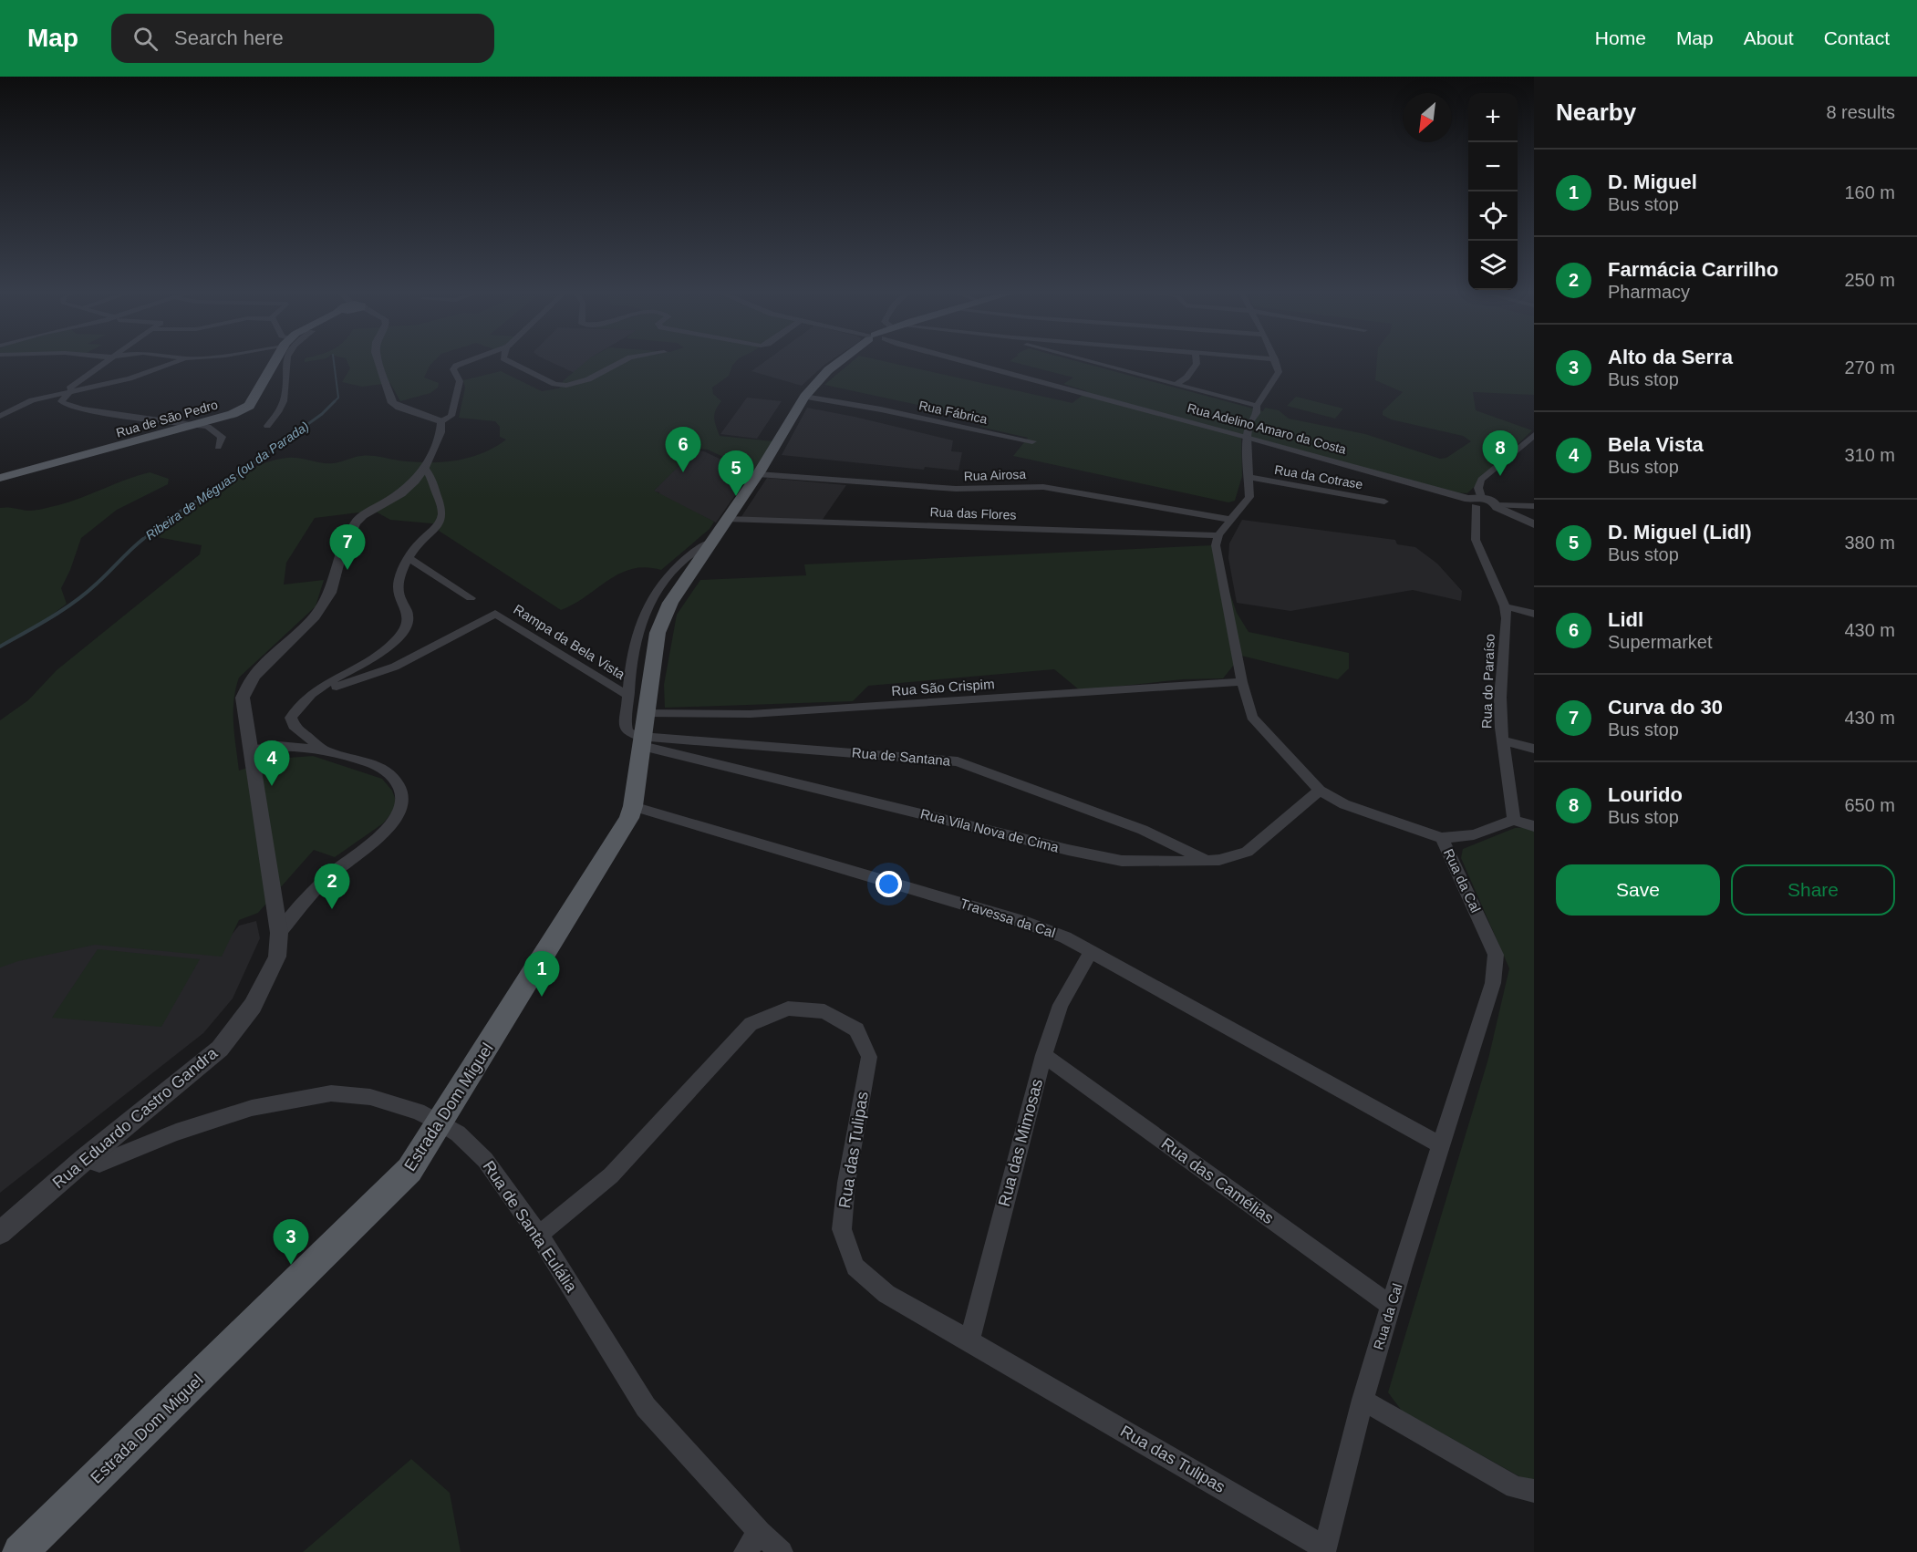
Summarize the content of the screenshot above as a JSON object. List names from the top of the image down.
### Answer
{
  "streets": {
    "main road": ["Rua de São Pedro", "Estrada Dom Miguel"],
    "street": [
      "Rua Fábrica",
      "Rua Adelino Amaro da Costa",
      "Rua Airosa",
      "Rua da Cotrase",
      "Rua das Flores",
      "Rampa da Bela Vista",
      "Rua do Paraíso",
      "Rua São Crispim",
      "Rua de Santana",
      "Rua Vila Nova de Cima",
      "Rua da Cal",
      "Travessa da Cal",
      "Rua Eduardo Castro Gandra",
      "Rua das Mimosas",
      "Rua das Tulipas",
      "Rua das Camélias",
      "Rua de Santa Eulália"
    ]
  },
  "crossings": [
    ["Rua Fábrica", "Estrada Dom Miguel"],
    ["Rua Adelino Amaro da Costa", "Rua do Paraíso"],
    ["Rua Airosa", "Estrada Dom Miguel"],
    ["Rua das Flores", "Rua da Cal"],
    ["Rua das Flores", "Estrada Dom Miguel"],
    ["Rampa da Bela Vista", "Estrada Dom Miguel"],
    ["Rua São Crispim", "Rua de Santana"],
    ["Rua São Crispim", "Rua Vila Nova de Cima"],
    ["Rua São Crispim", "Rua da Cal"],
    ["Rua São Crispim", "Estrada Dom Miguel"],
    ["Rua de Santana", "Rua Vila Nova de Cima"],
    ["Rua de Santana", "Estrada Dom Miguel"],
    ["Rua Vila Nova de Cima", "Rua da Cal"],
    ["Rua Vila Nova de Cima", "Estrada Dom Miguel"],
    ["Rua da Cal", "Travessa da Cal"],
    ["Rua da Cal", "Rua das Tulipas"],
    ["Rua da Cal", "Rua das Camélias"],
    ["Travessa da Cal", "Estrada Dom Miguel"],
    ["Travessa da Cal", "Rua das Mimosas"],
    ["Estrada Dom Miguel", "Rua de Santa Eulália"],
    ["Rua Eduardo Castro Gandra", "Rua de Santa Eulália"],
    ["Rua das Mimosas", "Rua das Tulipas"],
    ["Rua das Mimosas", "Rua das Camélias"],
    ["Rua das Tulipas", "Rua de Santa Eulália"]
  ],
  "water": ["Ribeira de Méguas (ou da Parada)"],
  "north": "bottom left",
  "page": {
    "header": "Map",
    "search": "Search here",
    "nav": [
      "Home",
      "Map",
      "About",
      "Contact"
    ],
    "heading": ["Nearby", "8 results"],
    "map_buttons": ["+", "−"],
    "list": [
      {
        "mark": "1",
        "name": "D. Miguel",
        "note": "Bus stop",
        "value": "160 m"
      },
      {
        "mark": "2",
        "name": "Farmácia Carrilho",
        "note": "Pharmacy",
        "value": "250 m"
      },
      {
        "mark": "3",
        "name": "Alto da Serra",
        "note": "Bus stop",
        "value": "270 m"
      },
      {
        "mark": "4",
        "name": "Bela Vista",
        "note": "Bus stop",
        "value": "310 m"
      },
      {
        "mark": "5",
        "name": "D. Miguel (Lidl)",
        "note": "Bus stop",
        "value": "380 m"
      },
      {
        "mark": "6",
        "name": "Lidl",
        "note": "Supermarket",
        "value": "430 m"
      },
      {
        "mark": "7",
        "name": "Curva do 30",
        "note": "Bus stop",
        "value": "430 m"
      },
      {
        "mark": "8",
        "name": "Lourido",
        "note": "Bus stop",
        "value": "650 m"
      }
    ],
    "pins": [
      "6",
      "8",
      "5",
      "7",
      "4",
      "2",
      "1",
      "3"
    ],
    "buttons": ["Save", "Share"]
  }
}
